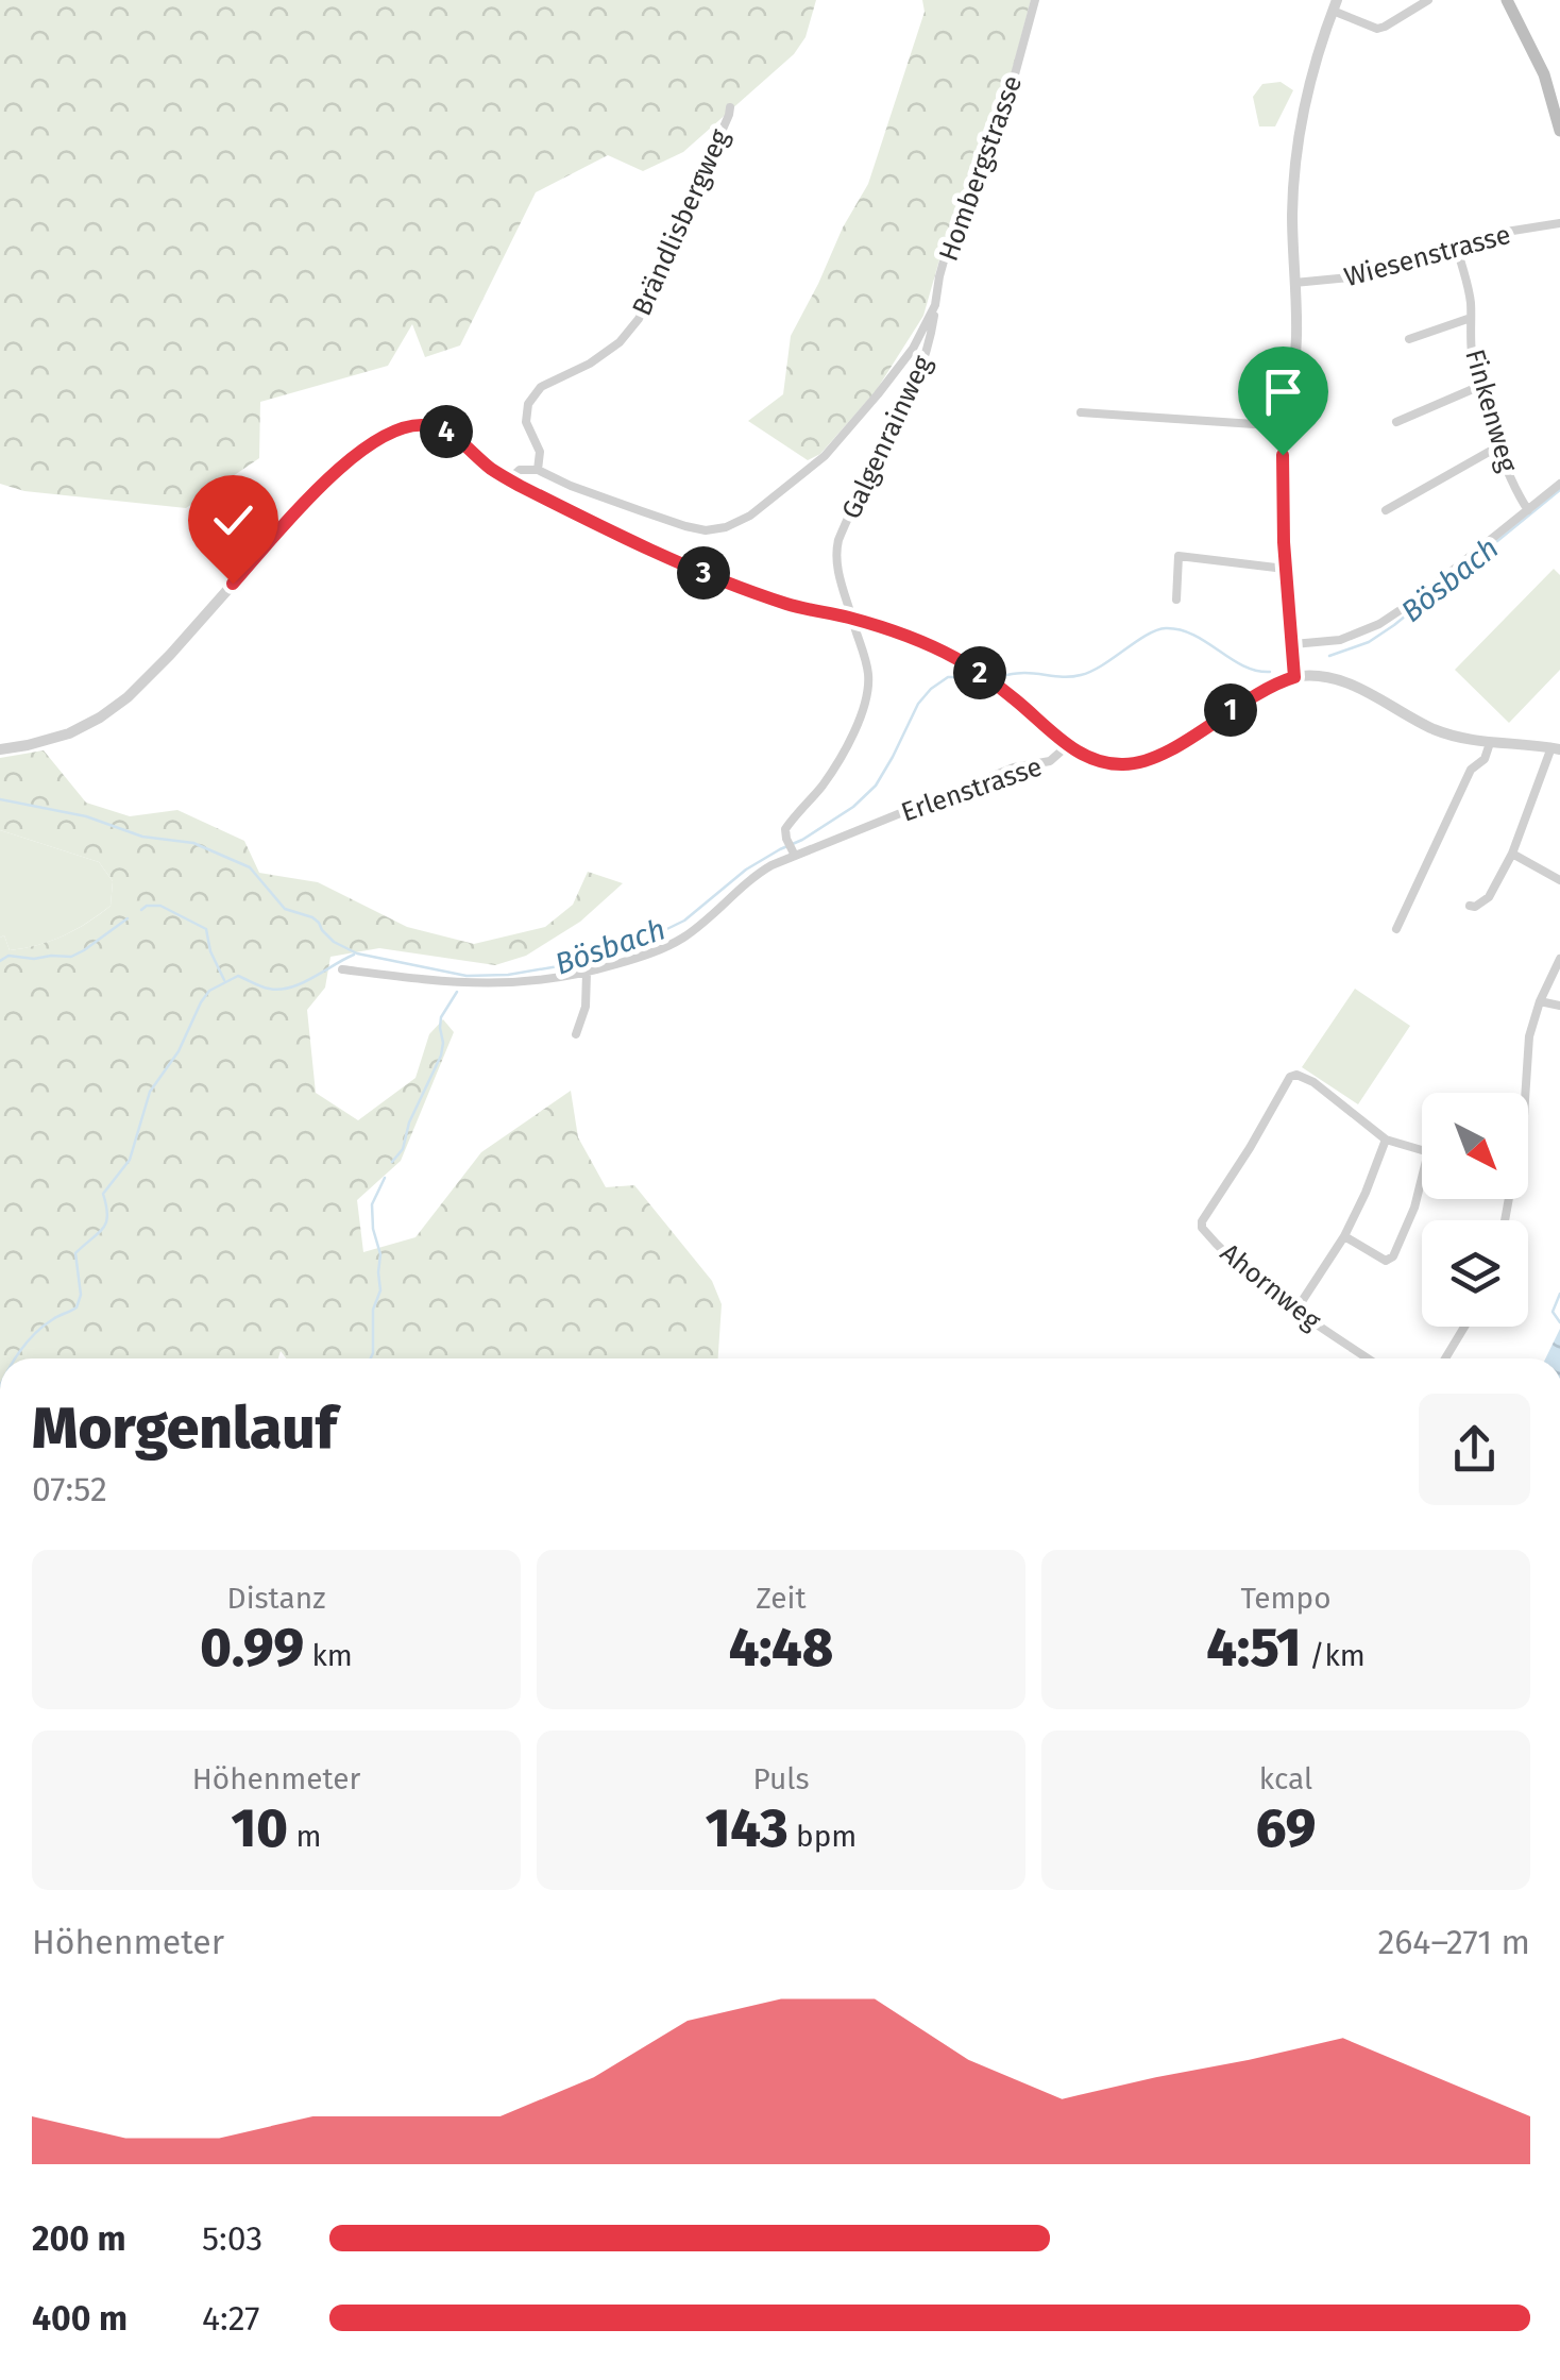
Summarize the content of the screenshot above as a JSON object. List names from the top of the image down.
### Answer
{
  "streets": {
    "street": [
      "Hombergstrasse",
      "Brändlisbergweg",
      "Wiesenstrasse",
      "Finkenweg",
      "Galgenrainweg",
      "Erlenstrasse",
      "Ahornweg"
    ]
  },
  "crossings": [
    ["Hombergstrasse", "Brändlisbergweg"],
    ["Hombergstrasse", "Galgenrainweg"],
    ["Wiesenstrasse", "Finkenweg"],
    ["Galgenrainweg", "Erlenstrasse"]
  ],
  "water": ["Bösbach"],
  "north": "bottom right",
  "page": {
    "pins": [
      "4",
      "3",
      "2",
      "1"
    ],
    "heading": ["Morgenlauf", "07:52"],
    "stats": [
      ["Distanz", "0.99 km"],
      ["Zeit", "4:48"],
      ["Tempo", "4:51 /km"],
      ["Höhenmeter", "10 m"],
      ["Puls", "143 bpm"],
      ["kcal", "69"]
    ],
    "chart": ["Höhenmeter", "264–271 m"],
    "list": [
      {
        "name": "200 m",
        "note": "5:03"
      },
      {
        "name": "400 m",
        "note": "4:27"
      }
    ]
  }
}
